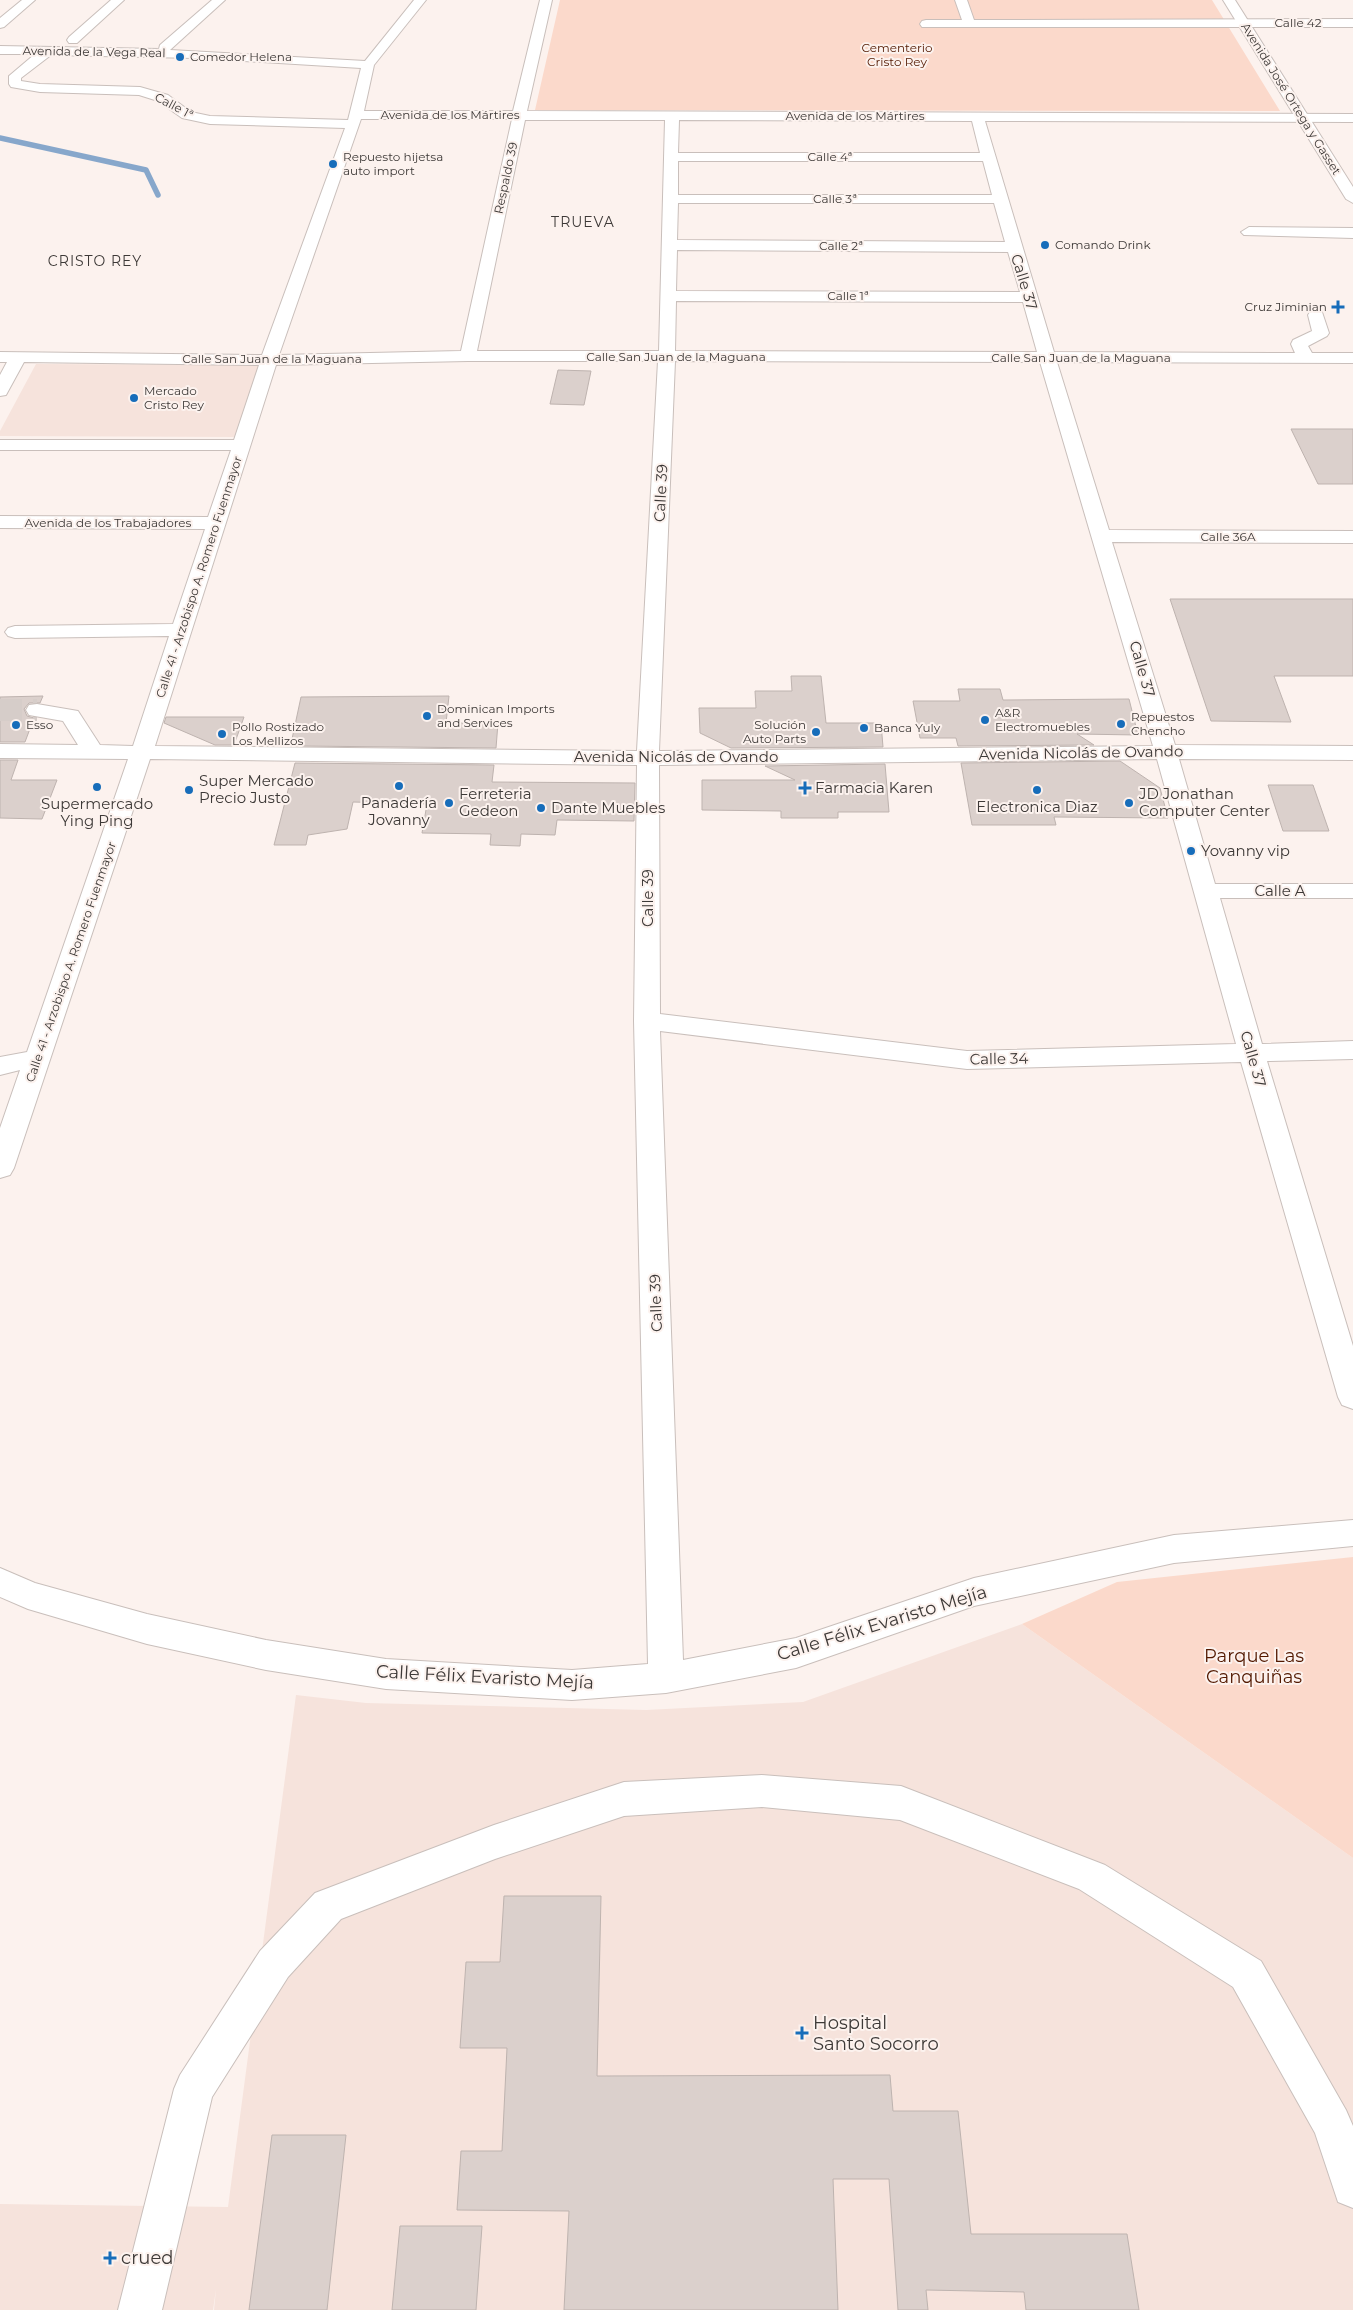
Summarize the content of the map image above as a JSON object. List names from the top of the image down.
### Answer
{
  "streets": {
    "street": [
      "Calle 42",
      "Avenida de la Vega Real",
      "Avenida José Ortega y Gasset",
      "Calle 1ª",
      "Avenida de los Mártires",
      "Calle 4ª",
      "Respaldo 39",
      "Calle 3ª",
      "Calle 2ª",
      "Calle 37",
      "Calle San Juan de la Maguana",
      "Calle 39",
      "Avenida de los Trabajadores",
      "Calle 36A",
      "Calle 41 - Arzobispo A. Romero Fuenmayor",
      "Avenida Nicolás de Ovando",
      "Calle A",
      "Calle 34",
      "Calle Félix Evaristo Mejía"
    ]
  },
  "crossings": [
    ["Calle 42", "Avenida José Ortega y Gasset"],
    ["Avenida de la Vega Real", "Calle 1ª"],
    ["Avenida de la Vega Real", "Calle 41 - Arzobispo A. Romero Fuenmayor"],
    ["Avenida José Ortega y Gasset", "Avenida de los Mártires"],
    ["Calle 1ª", "Avenida de los Mártires"],
    ["Calle 1ª", "Calle 37"],
    ["Calle 1ª", "Calle 39"],
    ["Calle 1ª", "Calle 41 - Arzobispo A. Romero Fuenmayor"],
    ["Avenida de los Mártires", "Respaldo 39"],
    ["Avenida de los Mártires", "Calle 37"],
    ["Avenida de los Mártires", "Calle 39"],
    ["Avenida de los Mártires", "Calle 41 - Arzobispo A. Romero Fuenmayor"],
    ["Calle 4ª", "Calle 37"],
    ["Calle 4ª", "Calle 39"],
    ["Respaldo 39", "Calle San Juan de la Maguana"],
    ["Calle 3ª", "Calle 37"],
    ["Calle 3ª", "Calle 39"],
    ["Calle 2ª", "Calle 37"],
    ["Calle 2ª", "Calle 39"],
    ["Calle 37", "Calle San Juan de la Maguana"],
    ["Calle 37", "Calle 36A"],
    ["Calle 37", "Avenida Nicolás de Ovando"],
    ["Calle 37", "Calle A"],
    ["Calle 37", "Calle 34"],
    ["Calle San Juan de la Maguana", "Calle 39"],
    ["Calle San Juan de la Maguana", "Calle 41 - Arzobispo A. Romero Fuenmayor"],
    ["Calle 39", "Avenida Nicolás de Ovando"],
    ["Calle 39", "Calle 34"],
    ["Calle 39", "Calle Félix Evaristo Mejía"],
    ["Avenida de los Trabajadores", "Calle 41 - Arzobispo A. Romero Fuenmayor"],
    ["Calle 41 - Arzobispo A. Romero Fuenmayor", "Avenida Nicolás de Ovando"]
  ],
  "districts": ["TRUEVA", "CRISTO REY"],
  "parks": ["Cementerio Cristo Rey", "Parque Las Canquiñas"],
  "places": {
    "other": [
      "Comedor Helena",
      "Repuesto hijetsa auto import",
      "Comando Drink",
      "Mercado Cristo Rey",
      "Dominican Imports and Services",
      "A&R Electromuebles",
      "Repuestos Chencho",
      "Esso",
      "Banca Yuly",
      "Solución Auto Parts",
      "Pollo Rostizado Los Mellizos",
      "Panadería Jovanny",
      "Supermercado Ying Ping",
      "Super Mercado Precio Justo",
      "Electronica Diaz",
      "Ferreteria Gedeon",
      "JD Jonathan Computer Center",
      "Dante Muebles",
      "Yovanny vip"
    ],
    "health": [
      "Cruz Jiminian",
      "Farmacia Karen",
      "Hospital Santo Socorro",
      "crued"
    ]
  }
}
